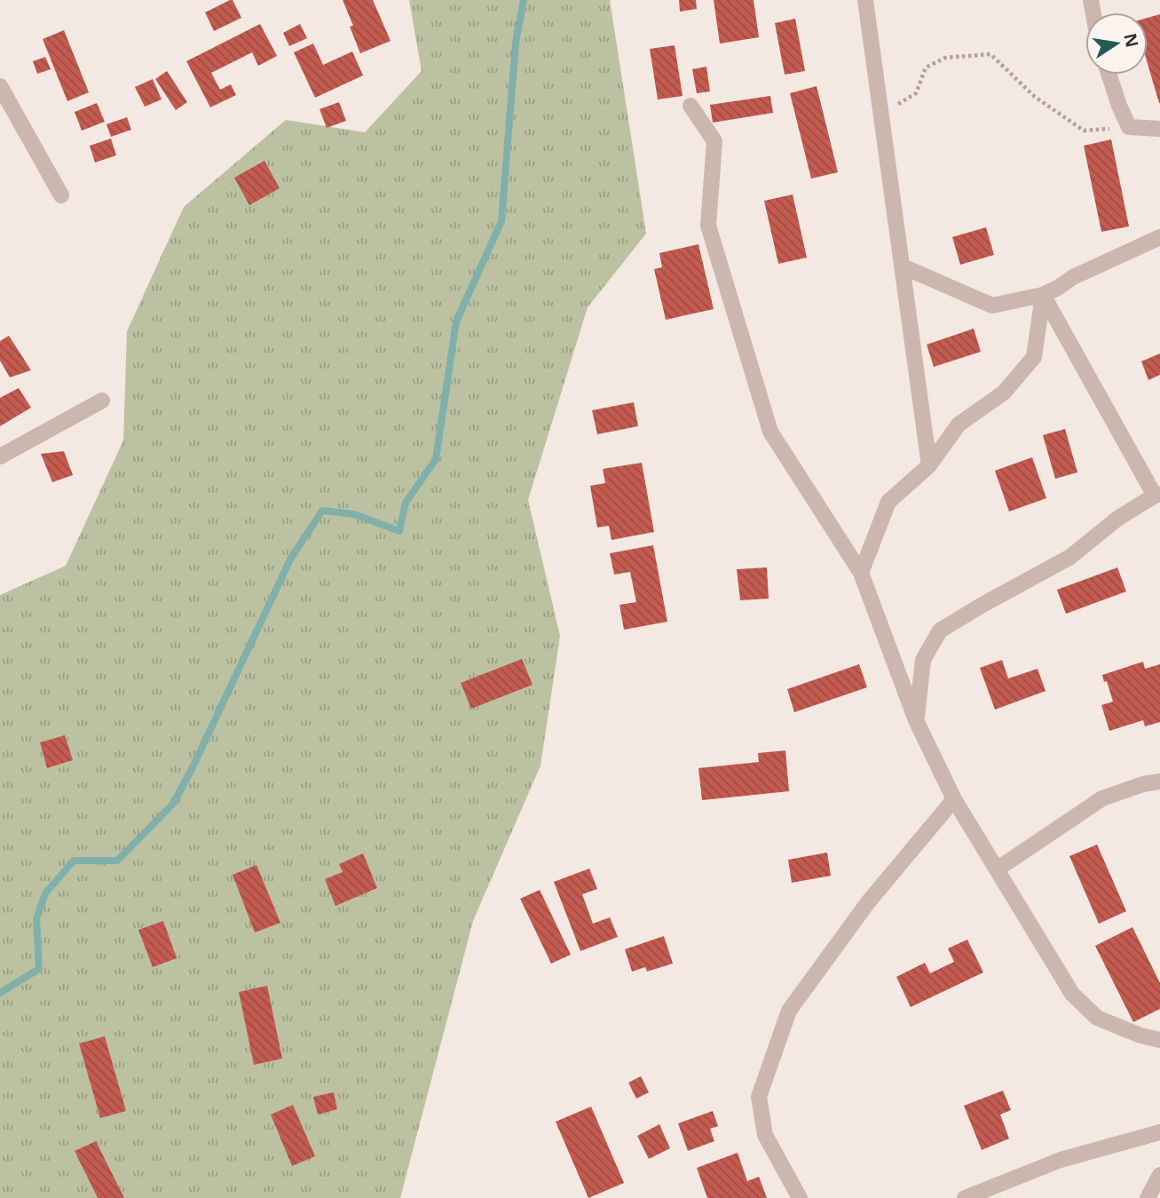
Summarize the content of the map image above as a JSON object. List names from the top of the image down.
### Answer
{
  "north": "right"
}
